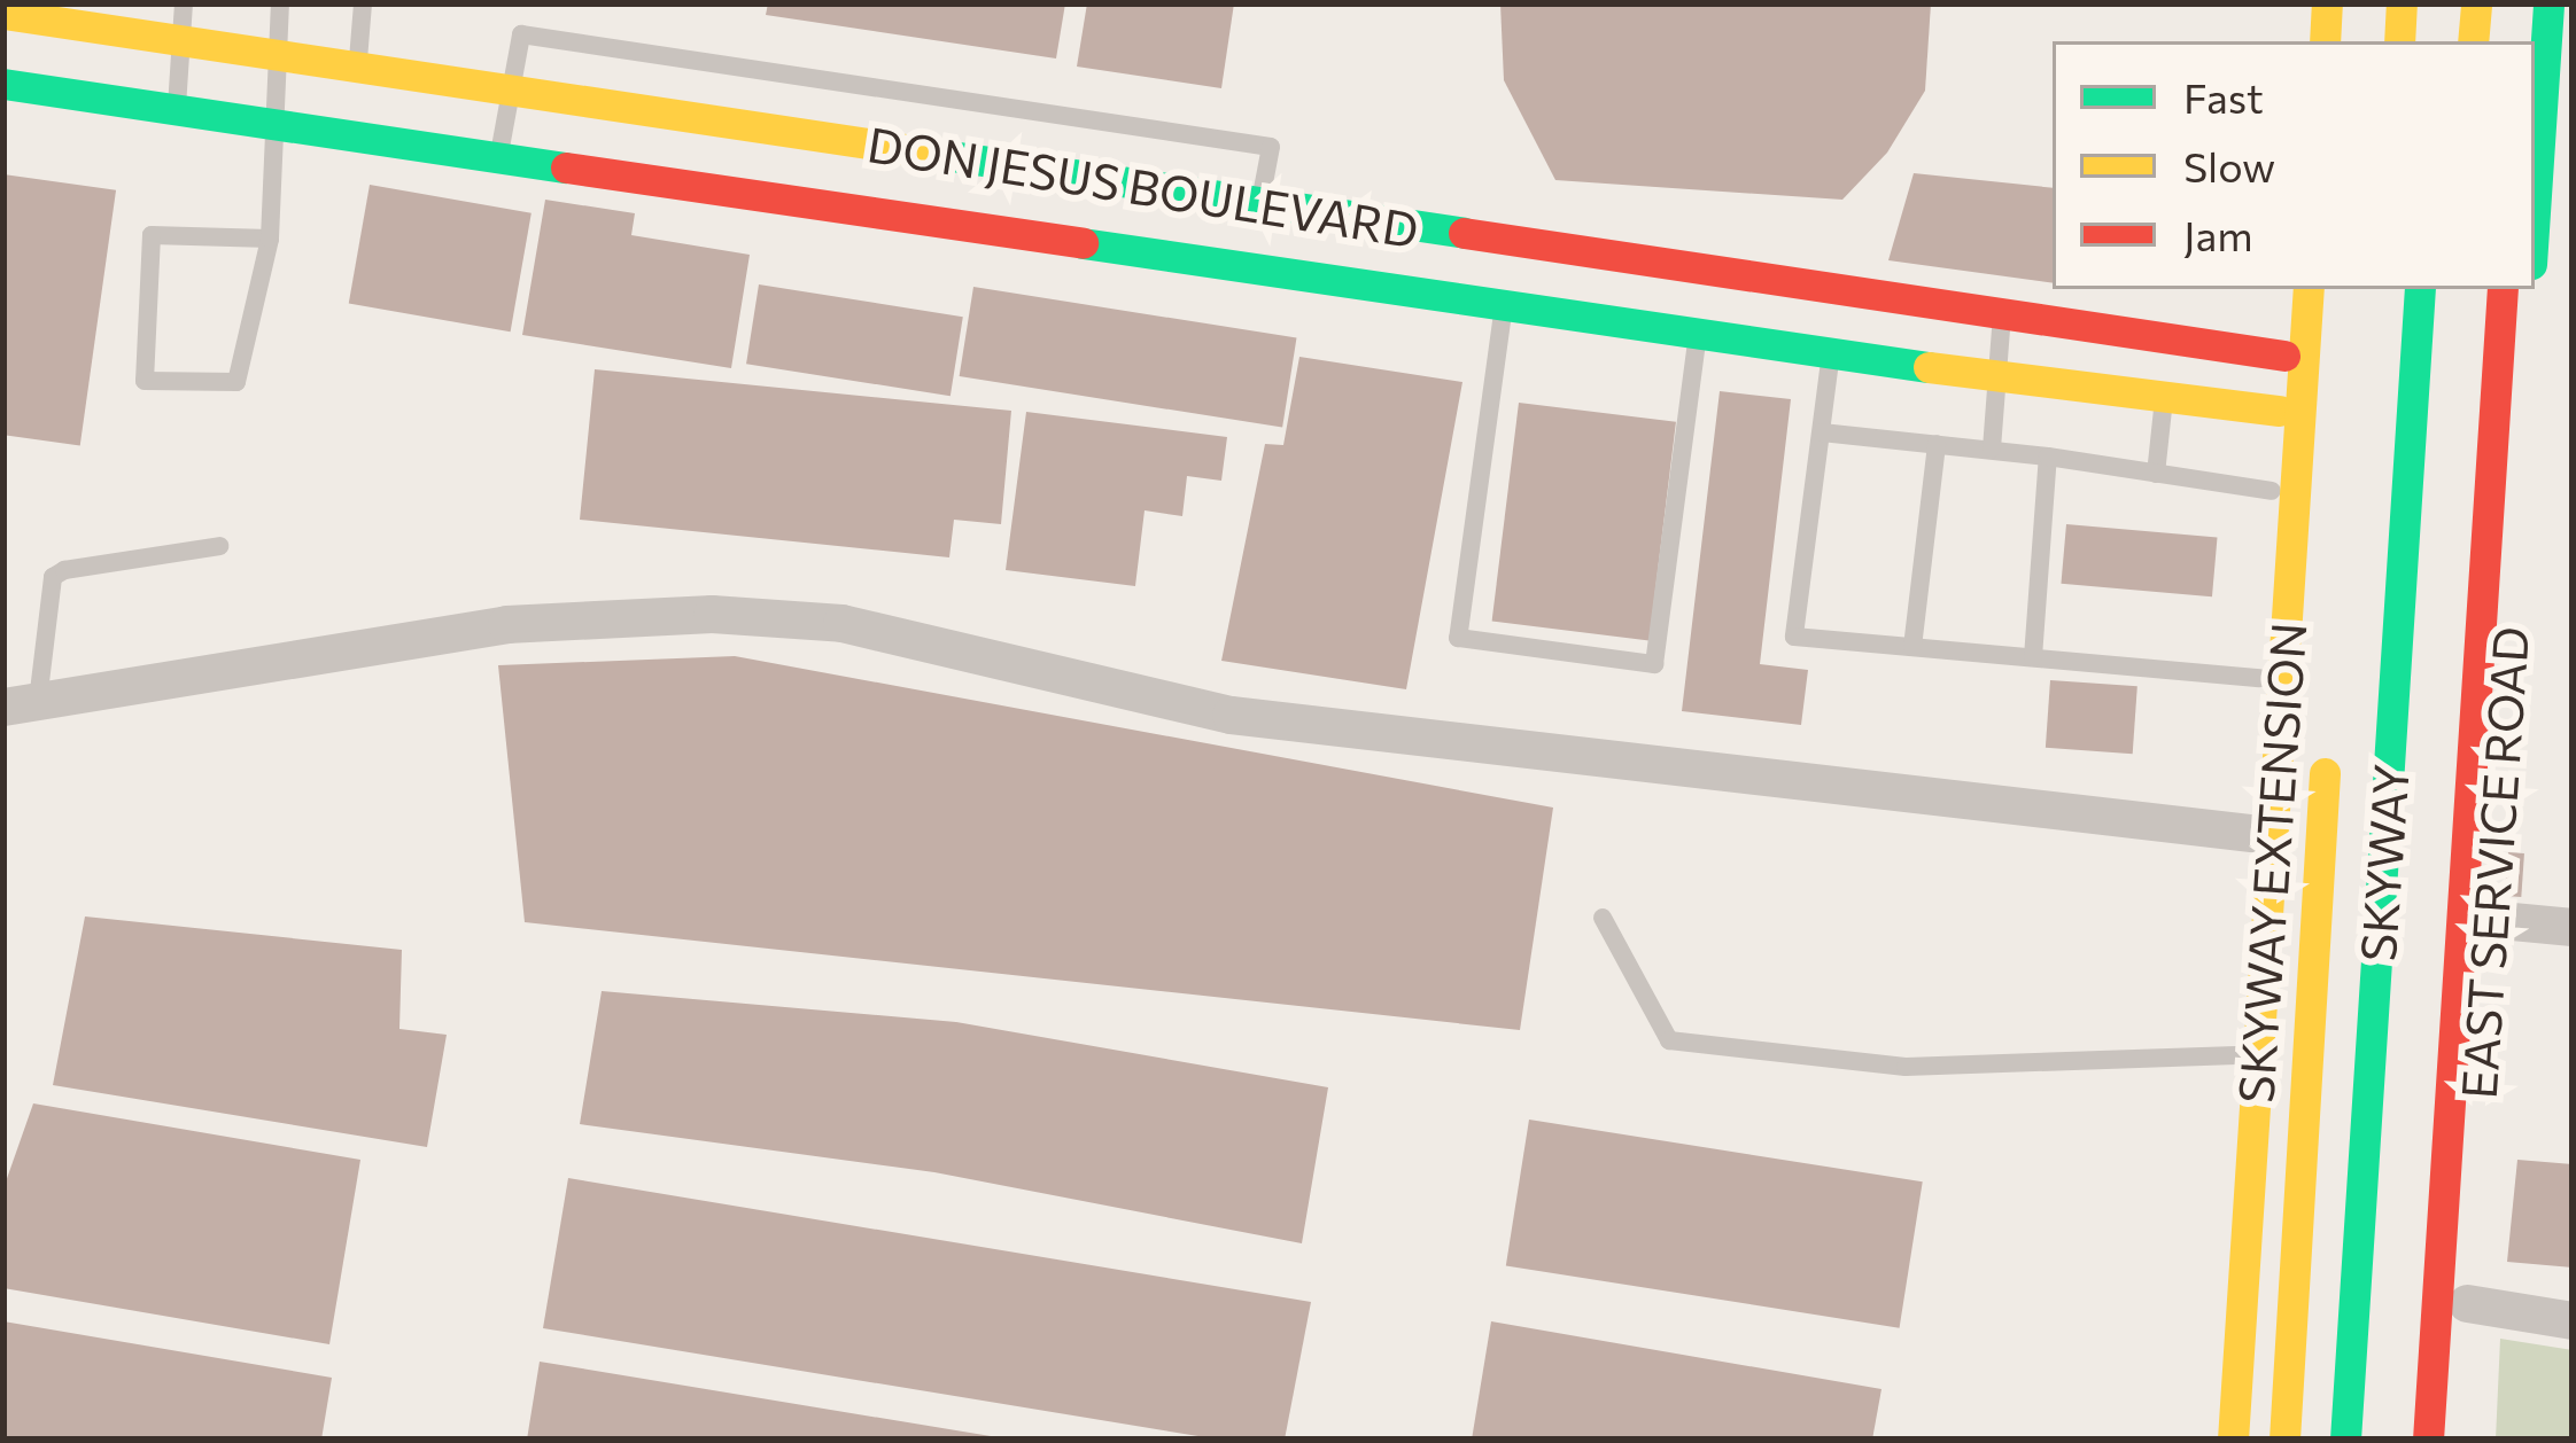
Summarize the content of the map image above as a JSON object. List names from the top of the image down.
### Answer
{
  "streets": {
    "main road": [
      "DON JESUS BOULEVARD",
      "SKYWAY EXTENSION",
      "SKYWAY",
      "EAST SERVICE ROAD"
    ]
  },
  "legend": ["Fast", "Slow", "Jam"]
}
